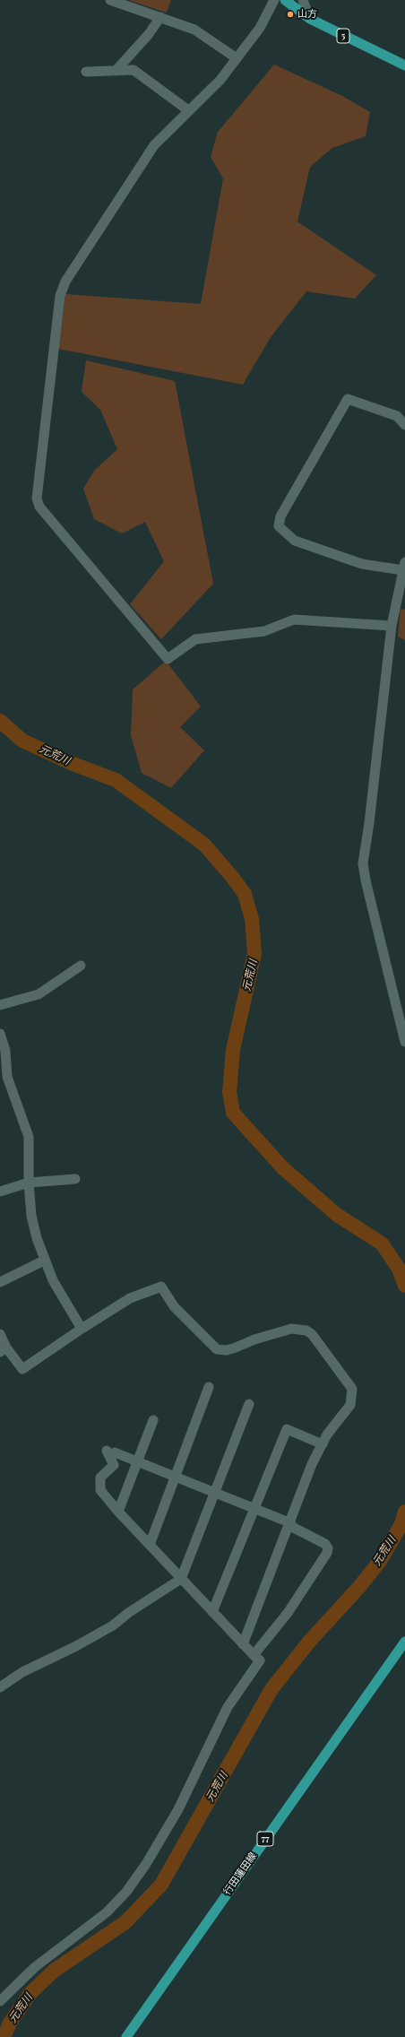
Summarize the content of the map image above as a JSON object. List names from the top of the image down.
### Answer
{
  "streets": {
    "main road": ["5", "77", "行田蓮田線"]
  },
  "water": ["元荒川"],
  "places": ["山方"]
}
